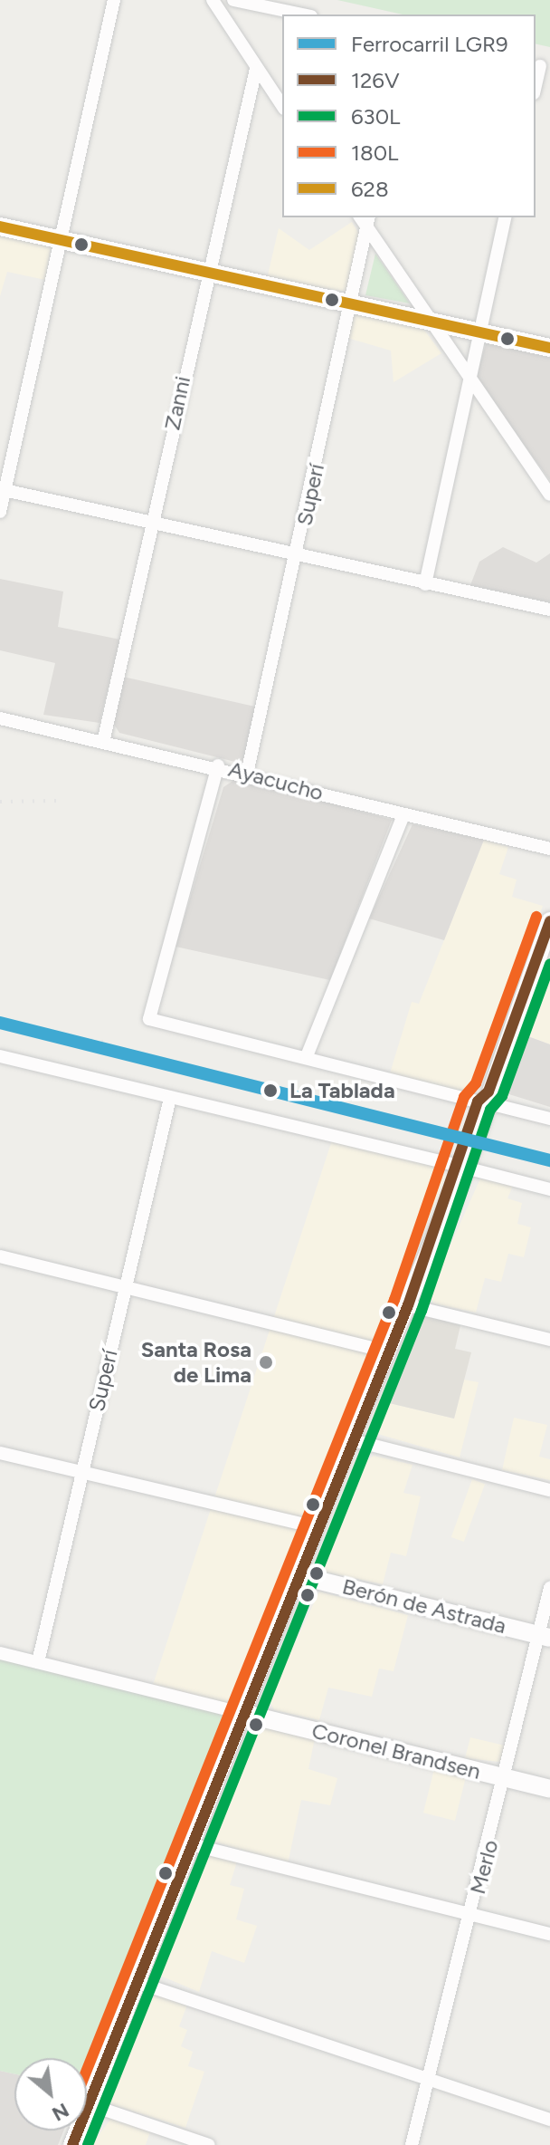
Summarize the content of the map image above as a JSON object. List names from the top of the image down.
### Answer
{
  "streets": {
    "main road": ["Berón de Astrada", "Coronel Brandsen"],
    "street": [
      "Zanni",
      "Superí",
      "Ayacucho",
      "Merlo"
    ]
  },
  "crossings": [
    ["Zanni", "Ayacucho"],
    ["Superí", "Ayacucho"],
    ["Berón de Astrada", "Merlo"],
    ["Coronel Brandsen", "Merlo"]
  ],
  "places": ["La Tablada", "Santa Rosa de Lima"],
  "lines": [
    "transit line 628",
    "transit line 180L",
    "transit line 126V",
    "transit line 630L",
    "rail line LGR9"
  ],
  "legend": [
    "Ferrocarril LGR9",
    "126V",
    "630L",
    "180L",
    "628"
  ],
  "north": "bottom right"
}
